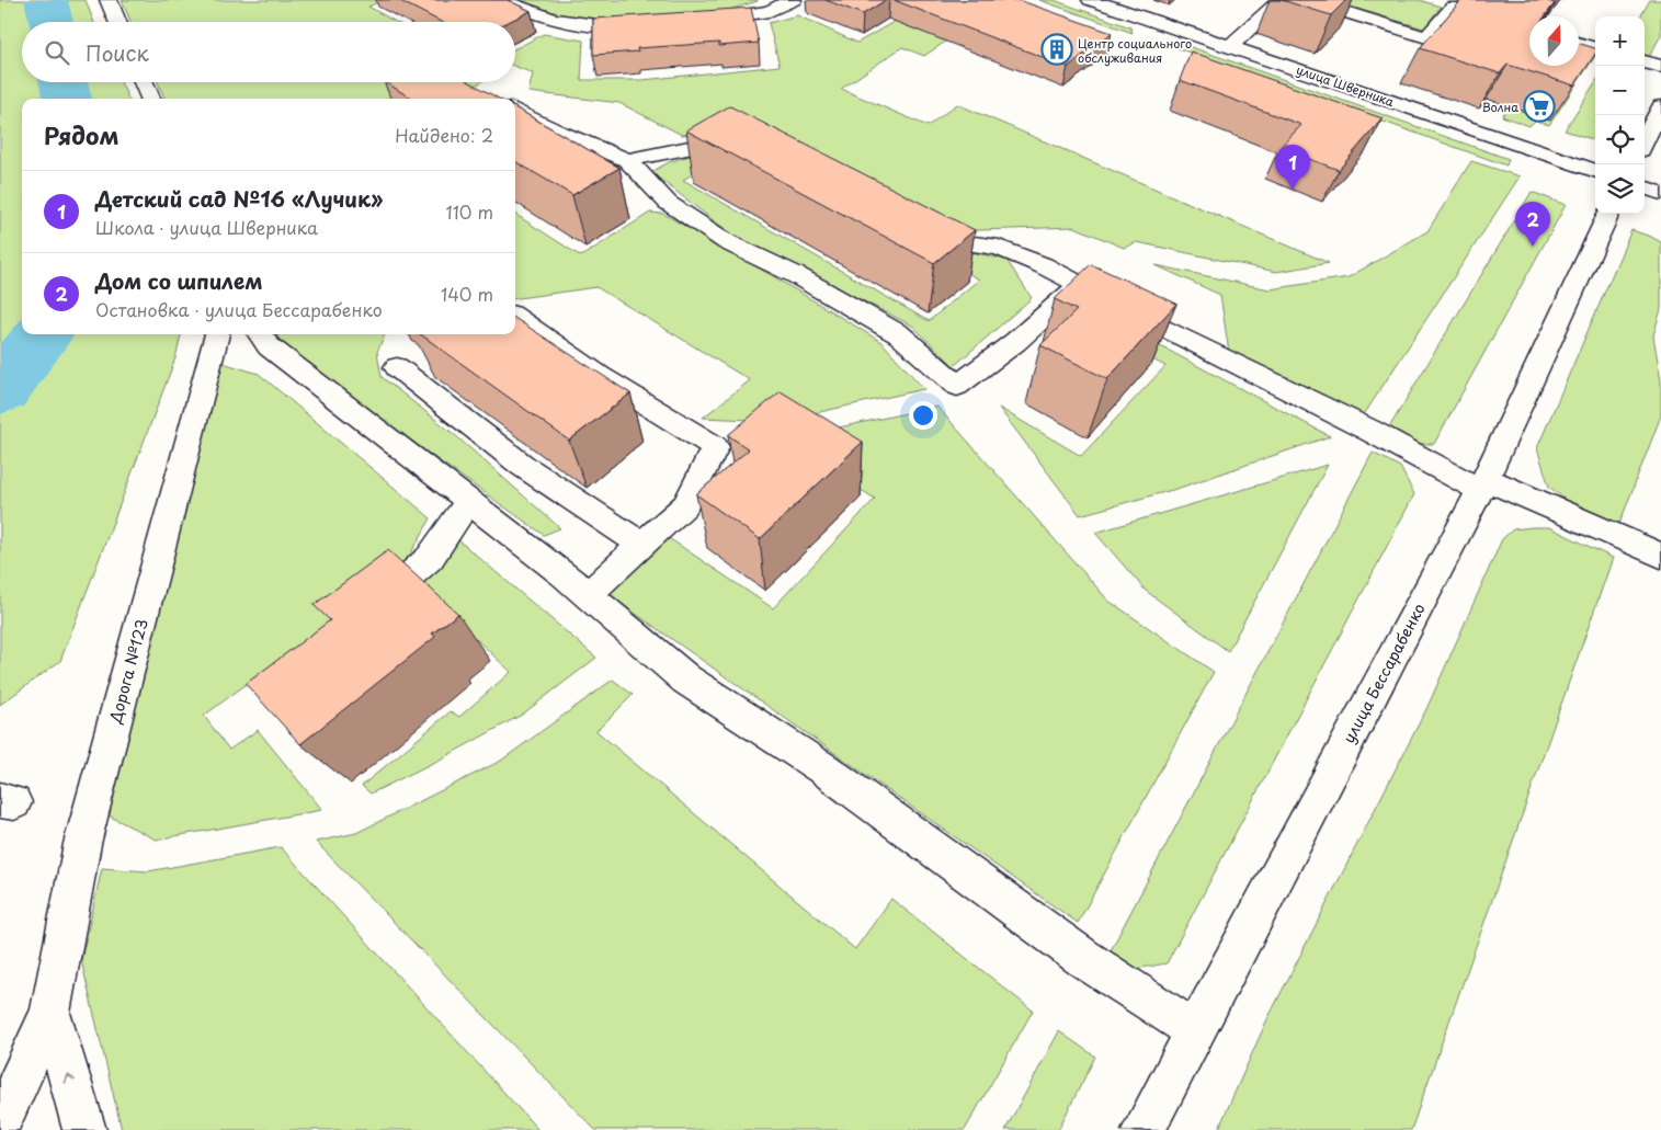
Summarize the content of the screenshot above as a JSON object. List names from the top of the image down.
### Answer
{
  "streets": {
    "street": ["улица Шверника", "Дорога №123", "улица Бессарабенко"]
  },
  "places": {
    "building": ["Центр социального обслуживания"],
    "supermarket": ["Волна"]
  },
  "north": "top",
  "page": {
    "map_buttons": ["+", "−"],
    "search": "Поиск",
    "heading": ["Рядом", "Найдено: 2"],
    "pins": ["1", "2"],
    "list": [
      {
        "mark": "1",
        "name": "Детский сад №16 «Лучик»",
        "note": "Школа · улица Шверника",
        "value": "110 m"
      },
      {
        "mark": "2",
        "name": "Дом со шпилем",
        "note": "Остановка · улица Бессарабенко",
        "value": "140 m"
      }
    ]
  }
}
